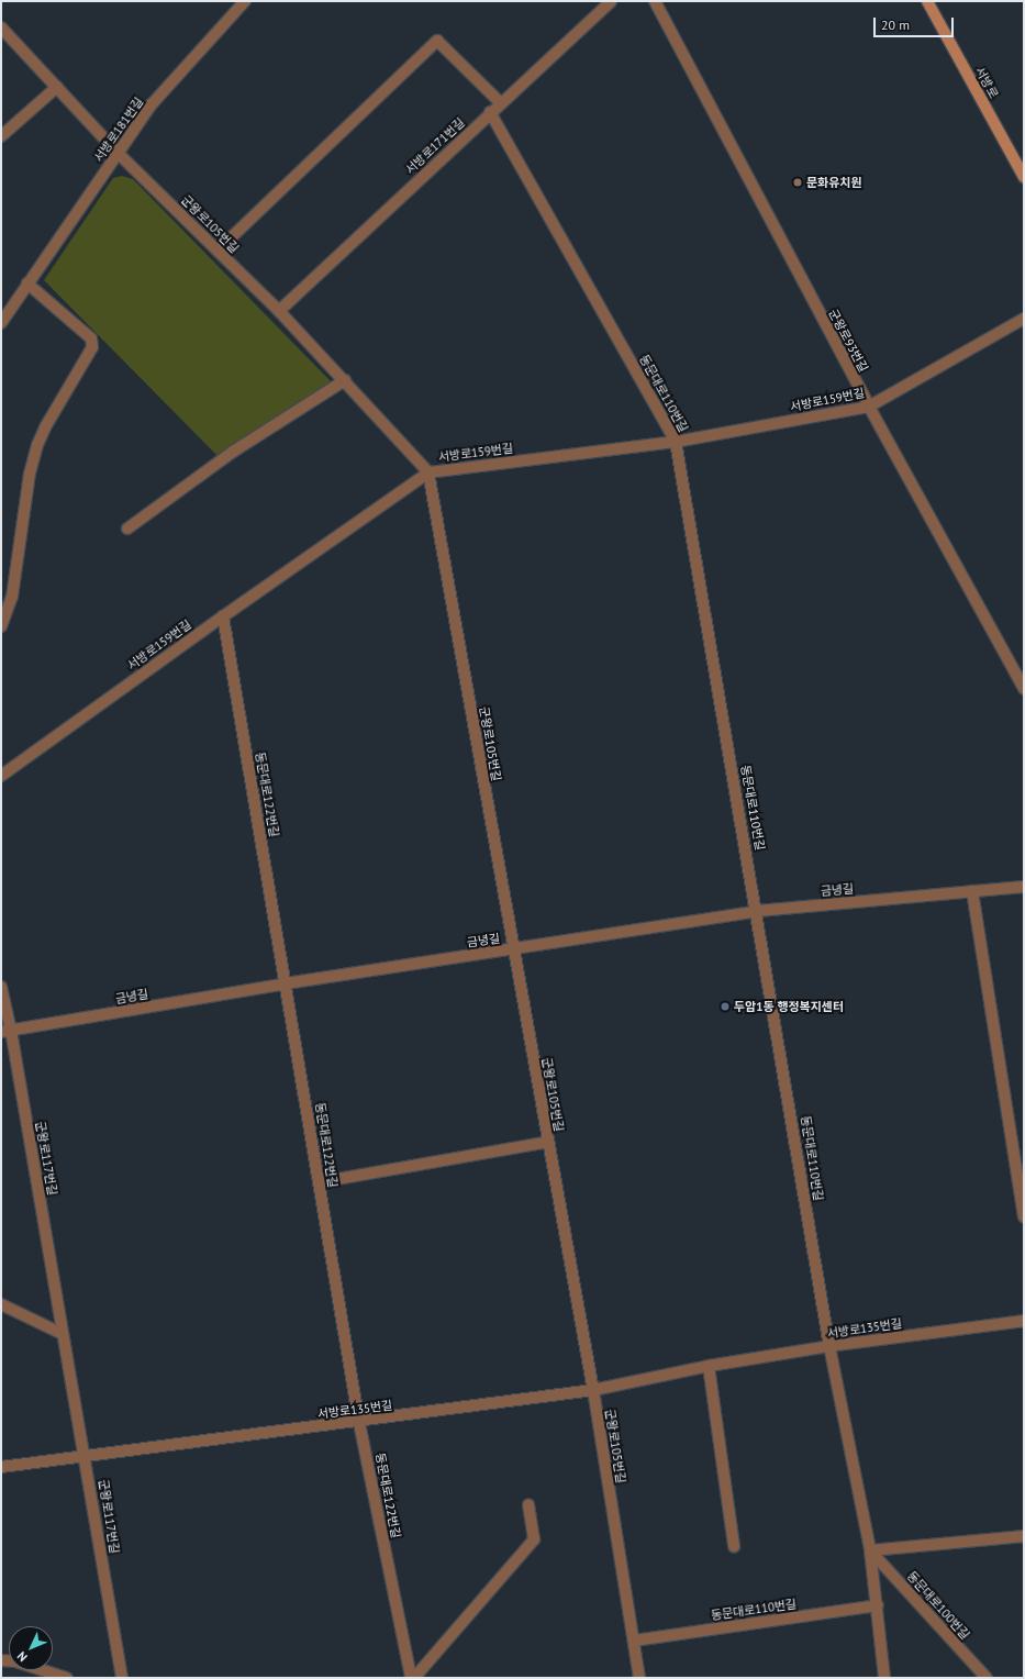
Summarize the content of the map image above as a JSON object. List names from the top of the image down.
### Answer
{
  "streets": {
    "main road": ["서방로"],
    "lane": [
      "서방로181번길",
      "서방로171번길",
      "군왕로105번길",
      "군왕로93번길",
      "동문대로110번길",
      "서방로159번길",
      "동문대로122번길",
      "금녕길",
      "군왕로117번길",
      "서방로135번길",
      "동문대로100번길"
    ]
  },
  "crossings": [
    ["서방로181번길", "군왕로105번길"],
    ["서방로171번길", "군왕로105번길"],
    ["서방로171번길", "동문대로110번길"],
    ["군왕로105번길", "동문대로110번길"],
    ["군왕로105번길", "서방로159번길"],
    ["군왕로105번길", "동문대로122번길"],
    ["군왕로105번길", "금녕길"],
    ["군왕로105번길", "서방로135번길"],
    ["군왕로93번길", "서방로159번길"],
    ["동문대로110번길", "서방로159번길"],
    ["동문대로110번길", "금녕길"],
    ["동문대로110번길", "서방로135번길"],
    ["동문대로110번길", "동문대로100번길"],
    ["서방로159번길", "동문대로122번길"],
    ["동문대로122번길", "금녕길"],
    ["동문대로122번길", "서방로135번길"],
    ["금녕길", "군왕로117번길"],
    ["군왕로117번길", "서방로135번길"]
  ],
  "places": ["문화유치원", "두암1동 행정복지센터"],
  "scale_bar": "20 m",
  "north": "bottom left"
}
